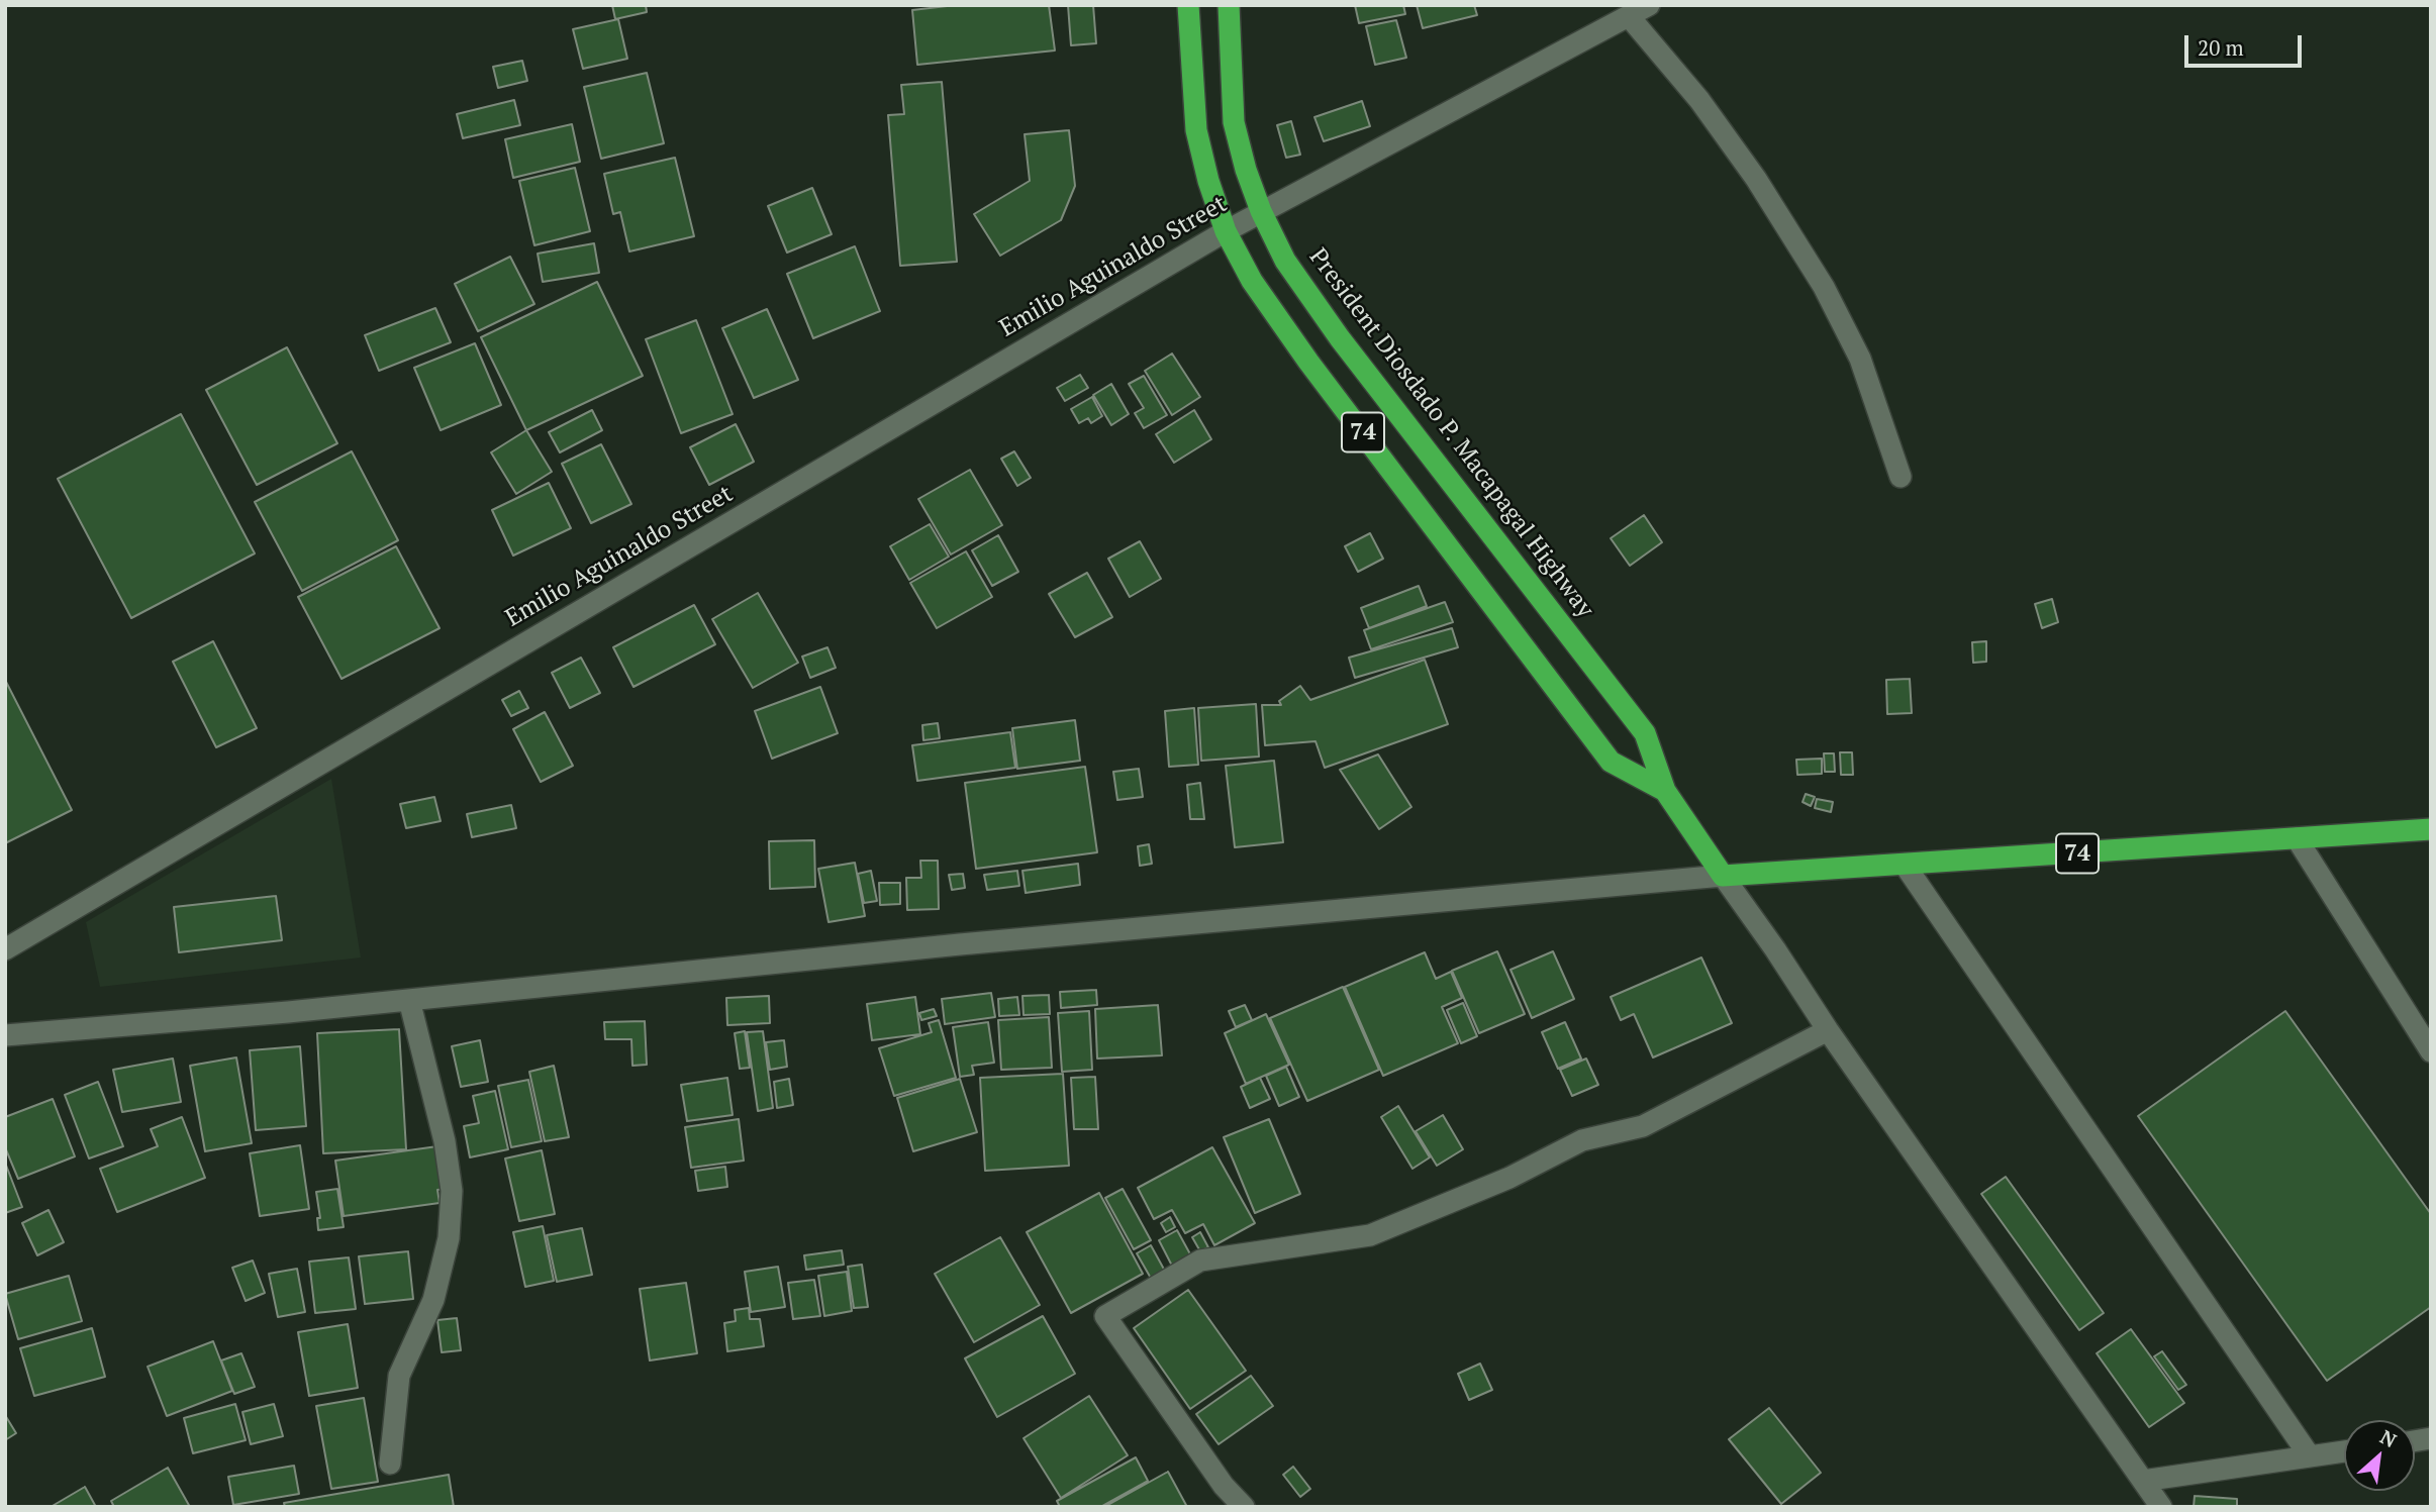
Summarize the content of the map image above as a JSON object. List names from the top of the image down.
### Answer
{
  "streets": {
    "highway": ["74", "President Diosdado P. Macapagal Highway"],
    "street": ["Emilio Aguinaldo Street"]
  },
  "crossings": [
    ["Emilio Aguinaldo Street", "President Diosdado P. Macapagal Highway"],
    ["74", "President Diosdado P. Macapagal Highway"]
  ],
  "scale_bar": "20 m",
  "north": "top right"
}
